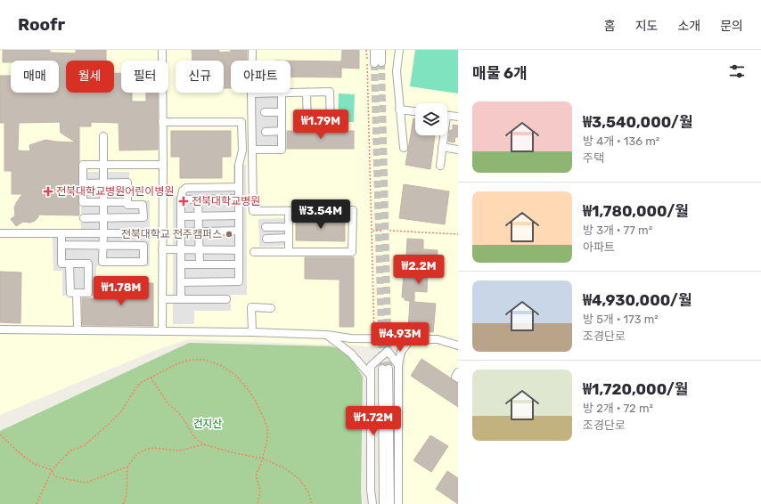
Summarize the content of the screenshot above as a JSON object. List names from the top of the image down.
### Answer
{
  "parks": ["건지산"],
  "places": {
    "health": ["전북대학교병원어린이병원", "전북대학교병원"],
    "other": ["전북대학교 전주캠퍼스"]
  },
  "page": {
    "header": "Roofr",
    "nav": [
      "홈",
      "지도",
      "소개",
      "문의"
    ],
    "heading": "매물 6개",
    "chip": [
      "매매",
      "월세",
      "필터",
      "신규",
      "아파트"
    ],
    "list": [
      {
        "name": "₩3,540,000/월",
        "note": "방 4개 · 136 m² · 주택"
      },
      {
        "name": "₩1,780,000/월",
        "note": "방 3개 · 77 m² · 아파트"
      },
      {
        "name": "₩4,930,000/월",
        "note": "방 5개 · 173 m² · 조경단로"
      },
      {
        "name": "₩1,720,000/월",
        "note": "방 2개 · 72 m² · 조경단로"
      }
    ],
    "price": [
      "₩1.79M",
      "₩3.54M",
      "₩2.2M",
      "₩1.78M",
      "₩4.93M",
      "₩1.72M"
    ]
  }
}
